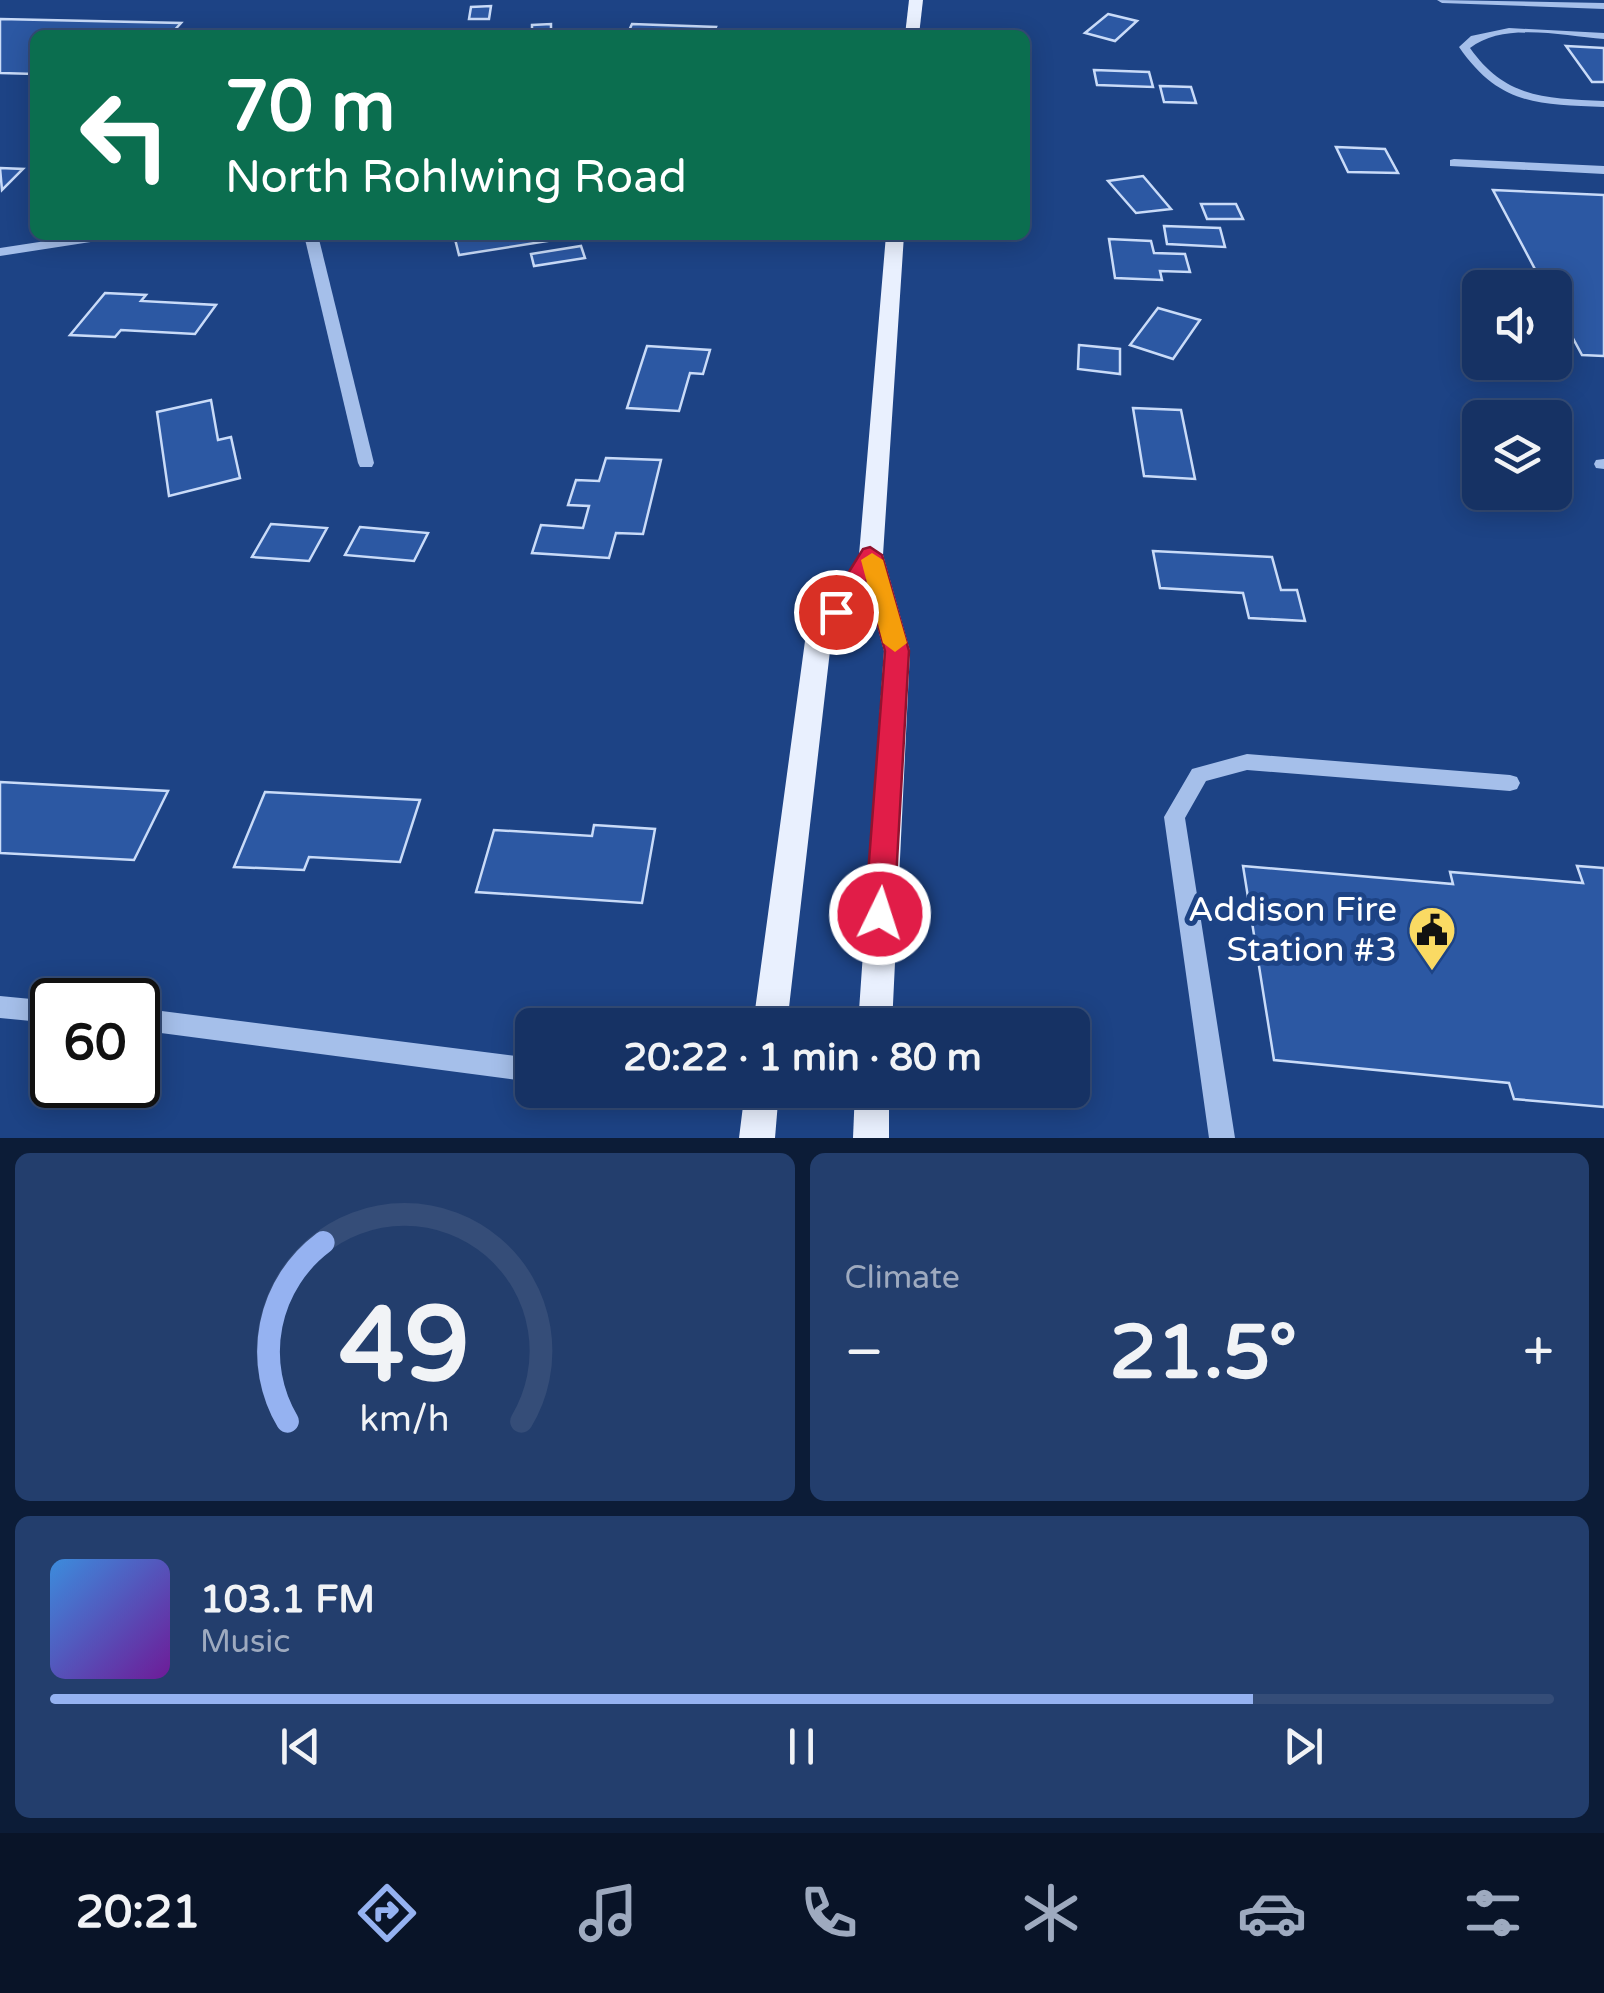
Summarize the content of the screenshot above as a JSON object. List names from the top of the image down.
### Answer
{
  "places": {
    "public building": ["Addison Fire Station #3"]
  },
  "page": {
    "turn": ["70 m", "North Rohlwing Road"],
    "limit": "60",
    "trip": "20:22 · 1 min · 80 m",
    "tile": "Climate",
    "heat": ["−", "21.5°", "+"],
    "song": ["103.1 FM", "Music"],
    "tabs": "20:21",
    "gauge": ["49", "km/h"]
  }
}
